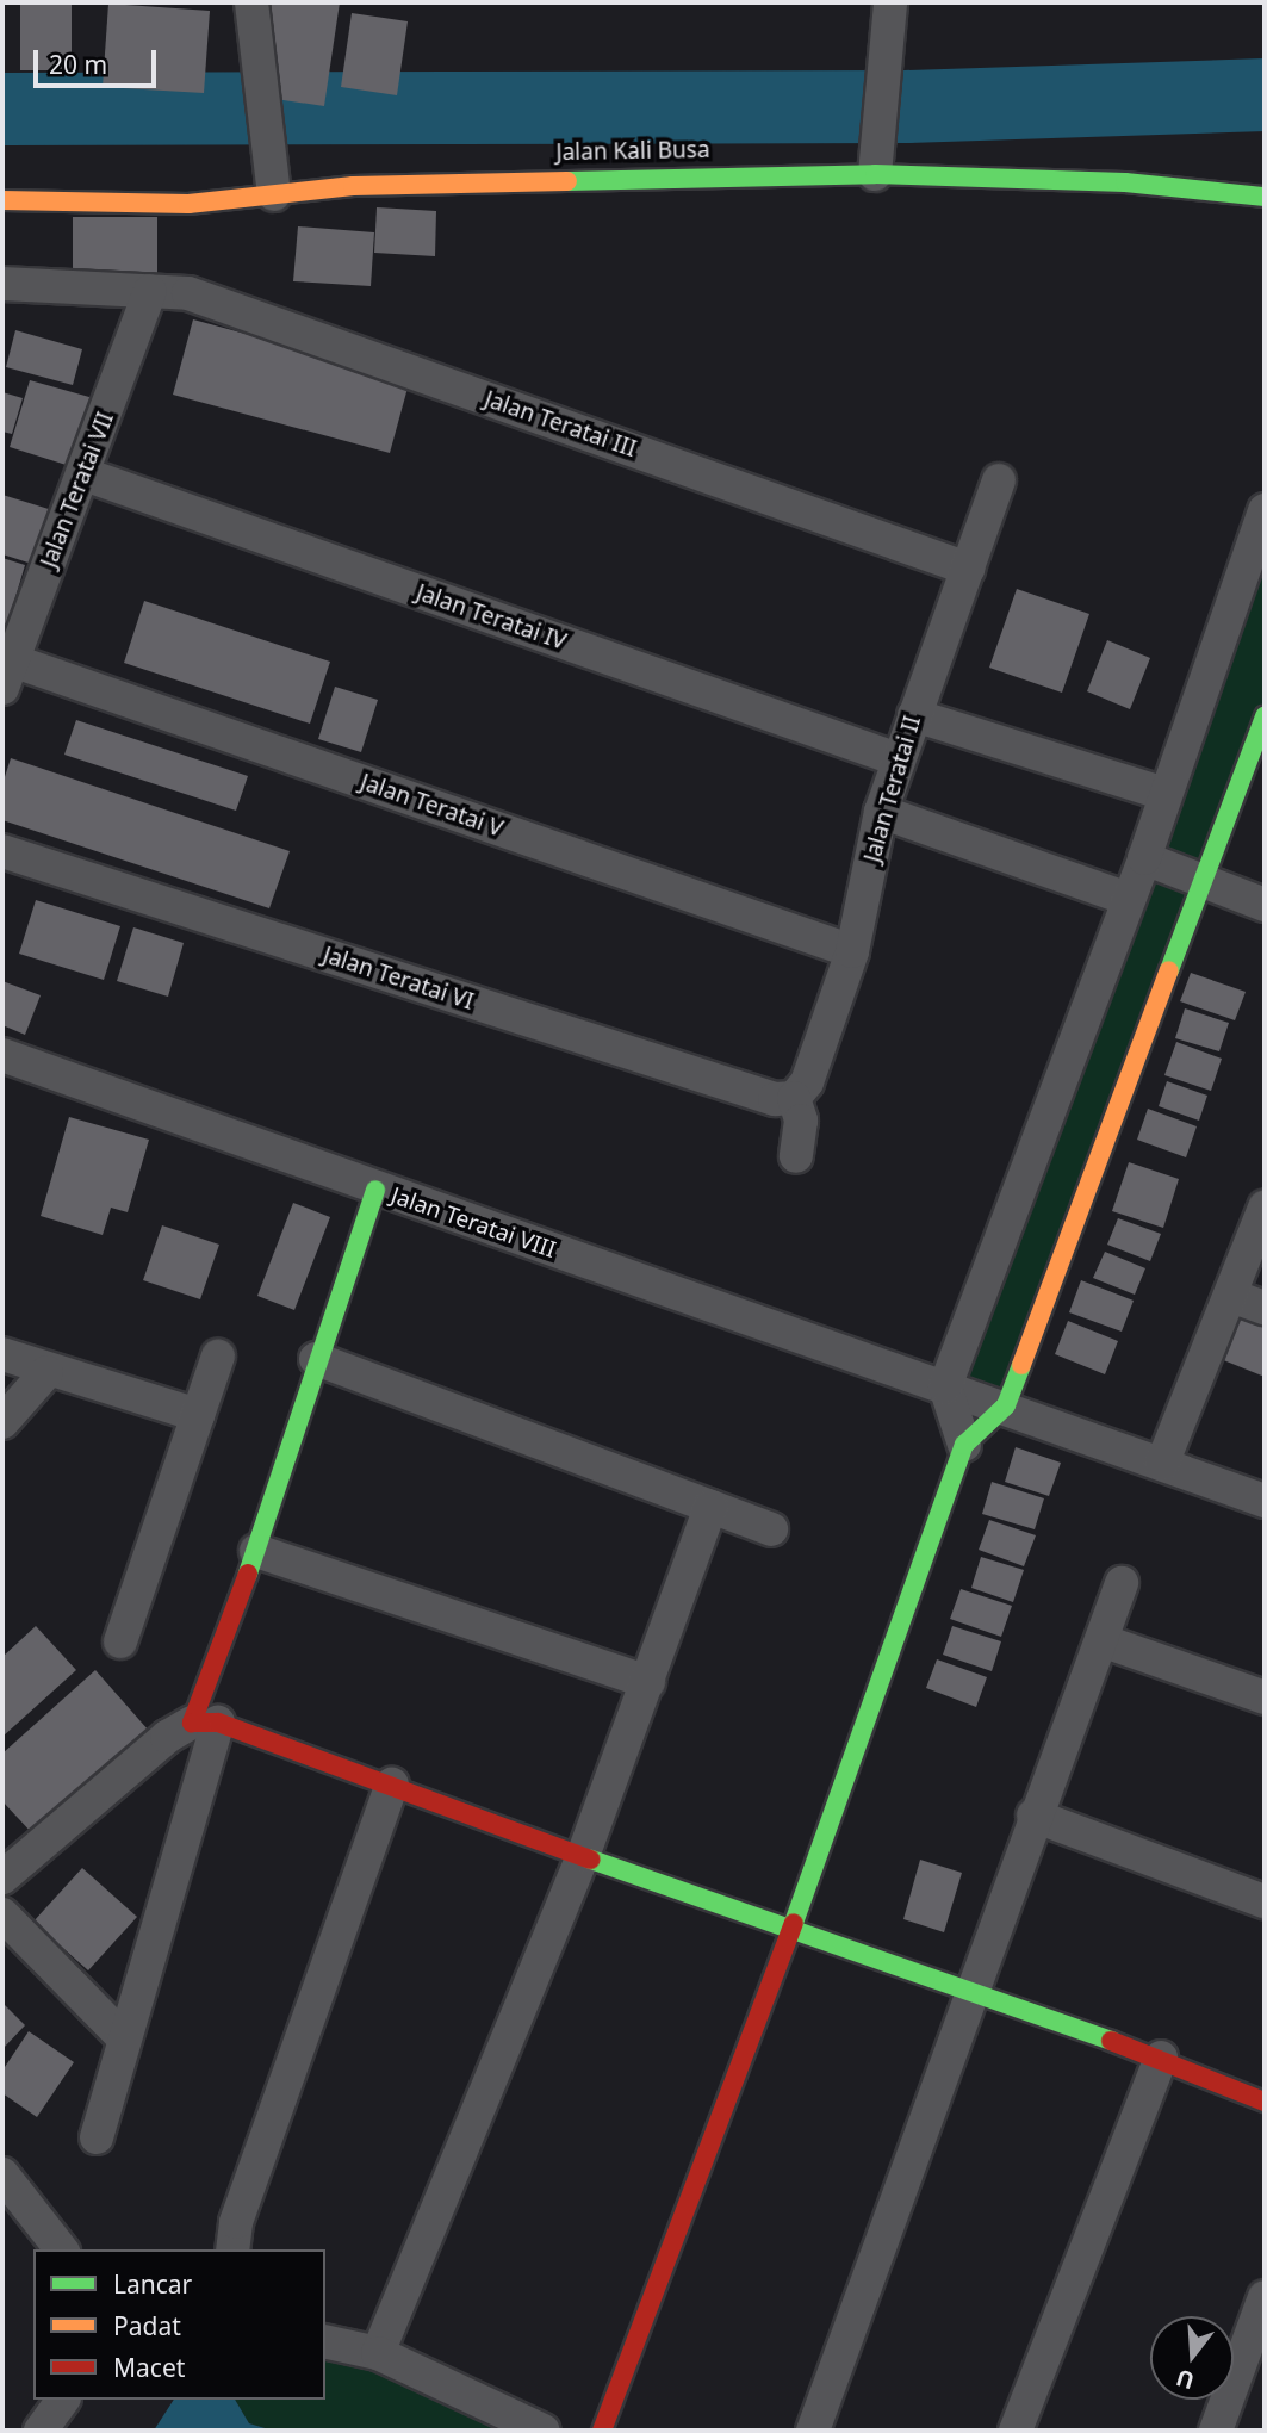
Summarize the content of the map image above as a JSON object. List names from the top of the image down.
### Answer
{
  "streets": {
    "street": [
      "Jalan Kali Busa",
      "Jalan Teratai III",
      "Jalan Teratai VII",
      "Jalan Teratai IV",
      "Jalan Teratai II",
      "Jalan Teratai V",
      "Jalan Teratai VI",
      "Jalan Teratai VIII"
    ]
  },
  "crossings": [
    ["Jalan Teratai III", "Jalan Teratai VII"],
    ["Jalan Teratai III", "Jalan Teratai II"],
    ["Jalan Teratai VII", "Jalan Teratai IV"],
    ["Jalan Teratai VII", "Jalan Teratai V"],
    ["Jalan Teratai IV", "Jalan Teratai II"],
    ["Jalan Teratai II", "Jalan Teratai V"],
    ["Jalan Teratai II", "Jalan Teratai VI"]
  ],
  "legend": ["Lancar", "Padat", "Macet"],
  "scale_bar": "20 m",
  "north": "bottom"
}
